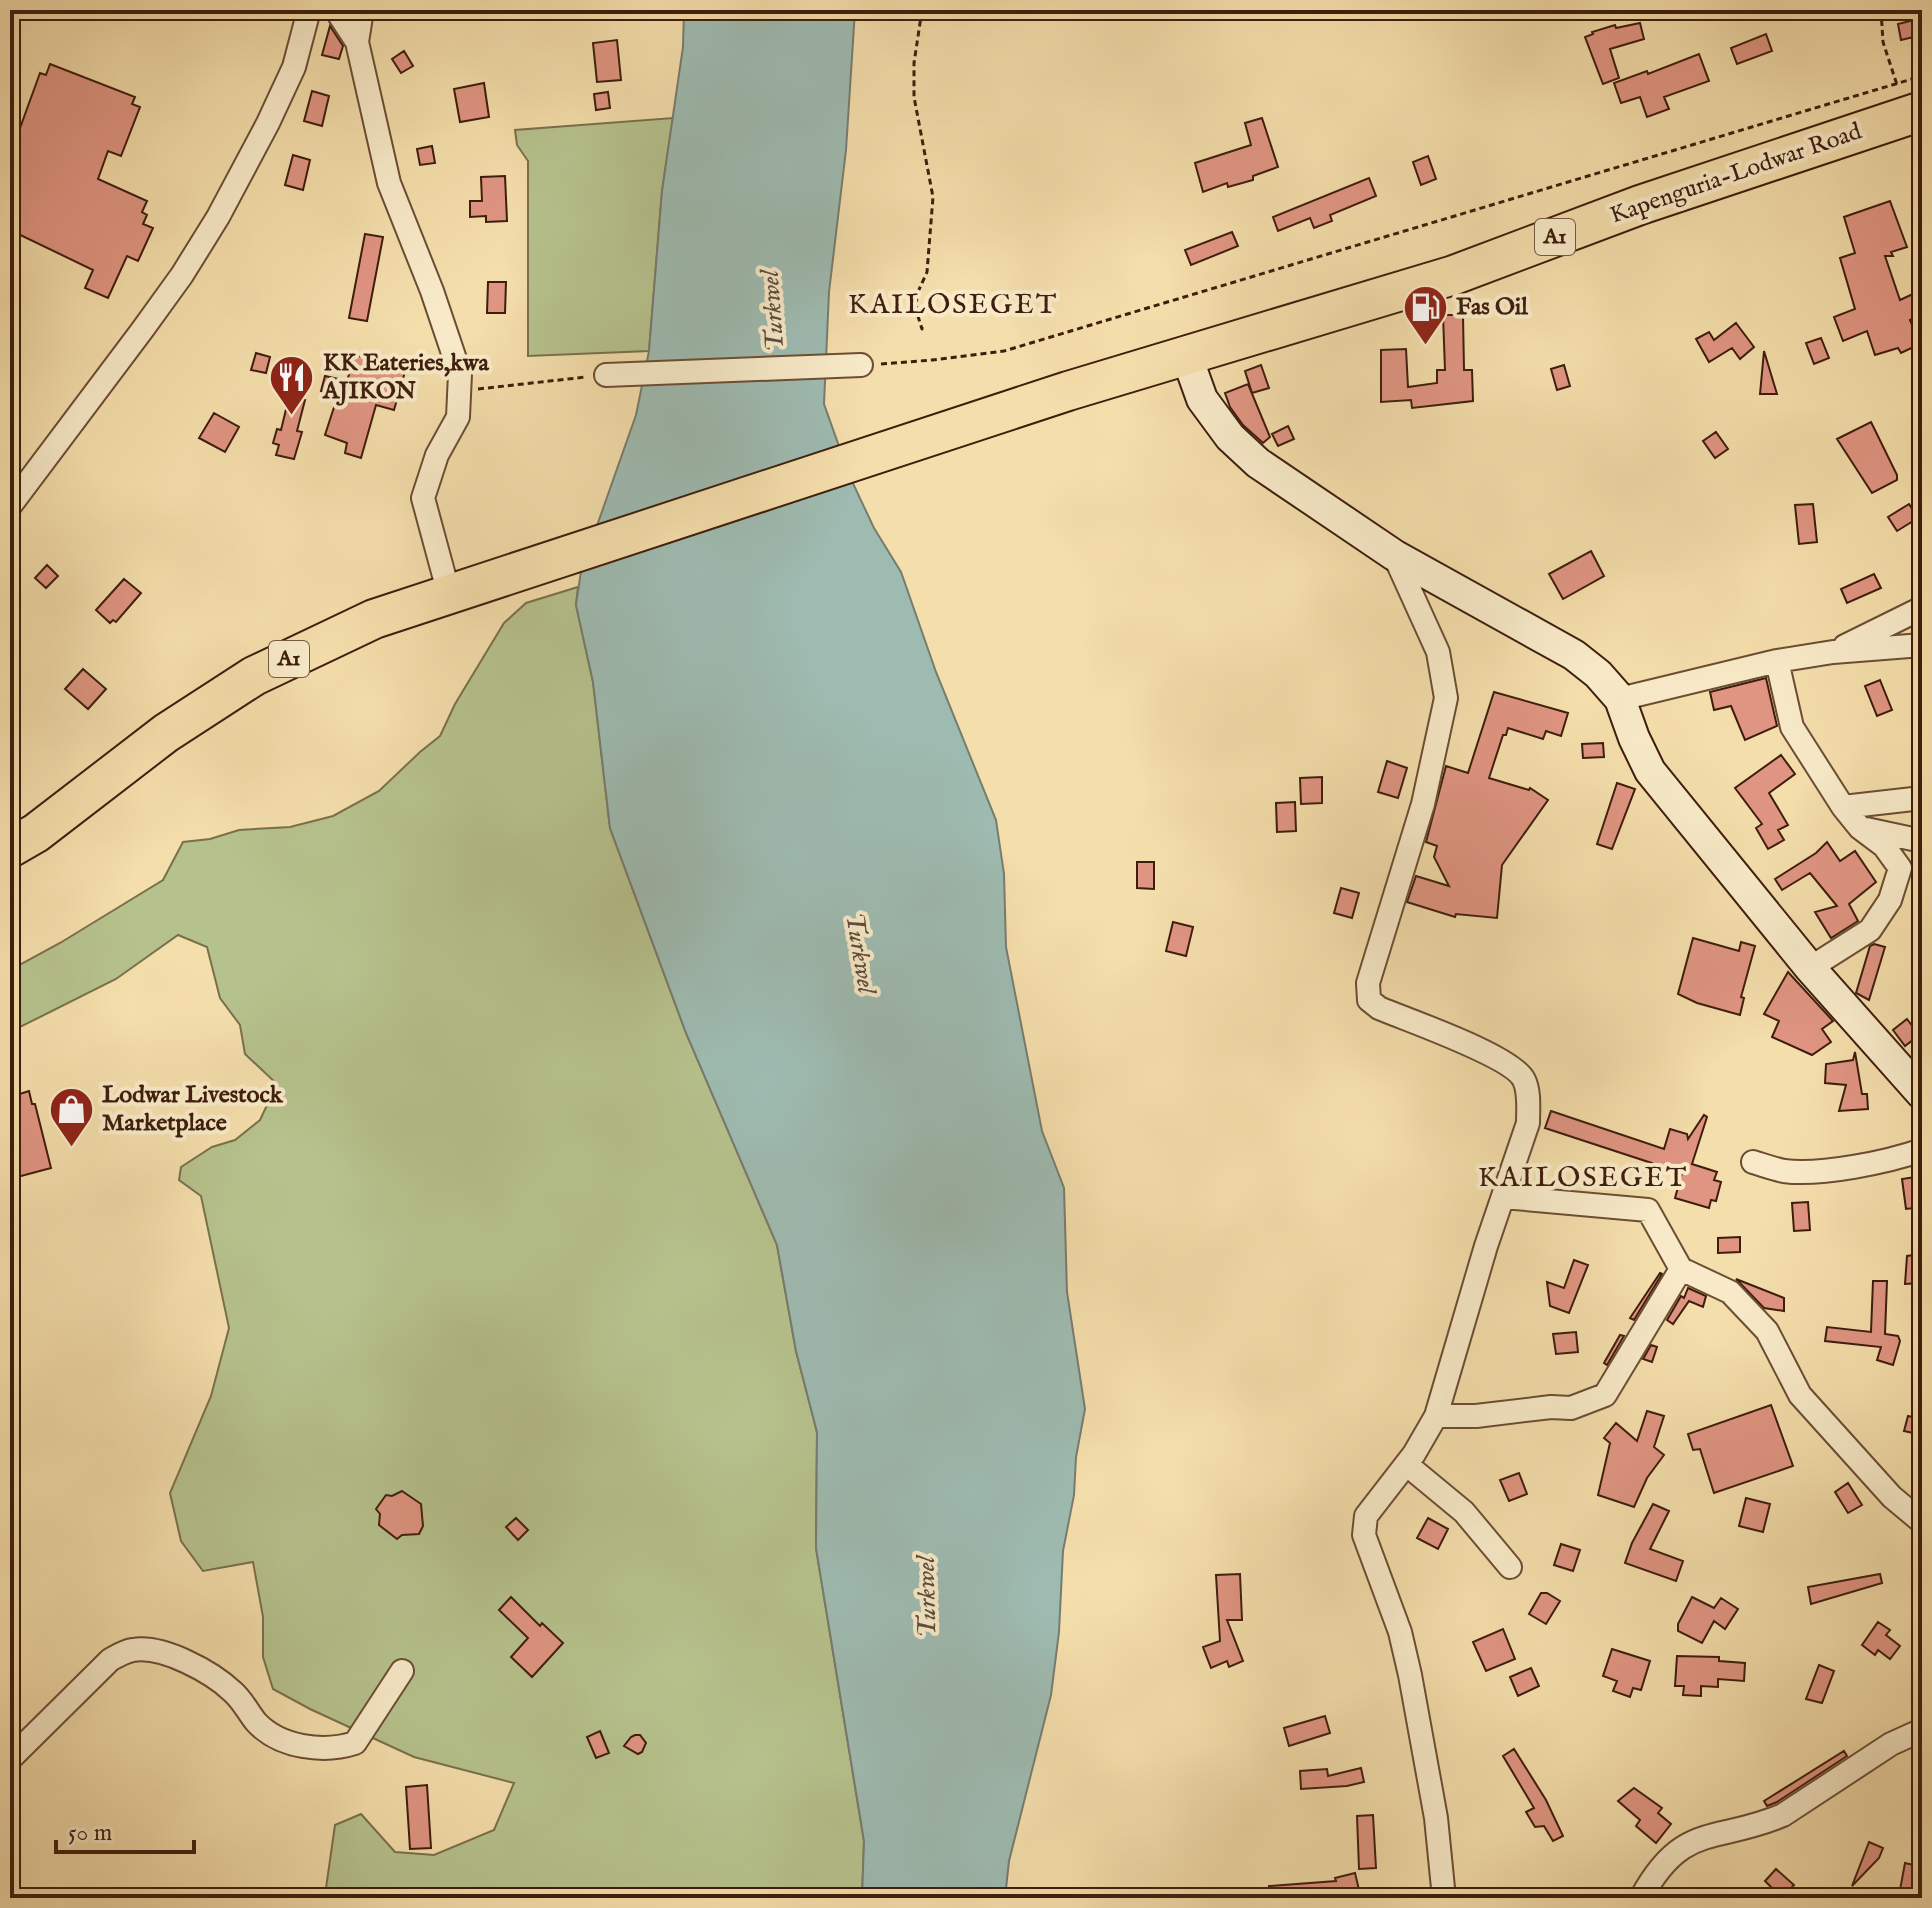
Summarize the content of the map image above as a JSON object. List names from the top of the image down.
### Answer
{
  "streets": {
    "highway": ["Kapenguria-Lodwar Road", "A1"]
  },
  "crossings": [
    ["Kapenguria-Lodwar Road", "A1"]
  ],
  "districts": ["KAILOSEGET", "KAILOSEGET"],
  "water": ["Turkwel"],
  "places": {
    "fuel station": ["Fas Oil"],
    "restaurant": ["KK Eateries,kwa AJIKON"],
    "shop": ["Lodwar Livestock Marketplace"]
  },
  "scale_bar": "50 m"
}
